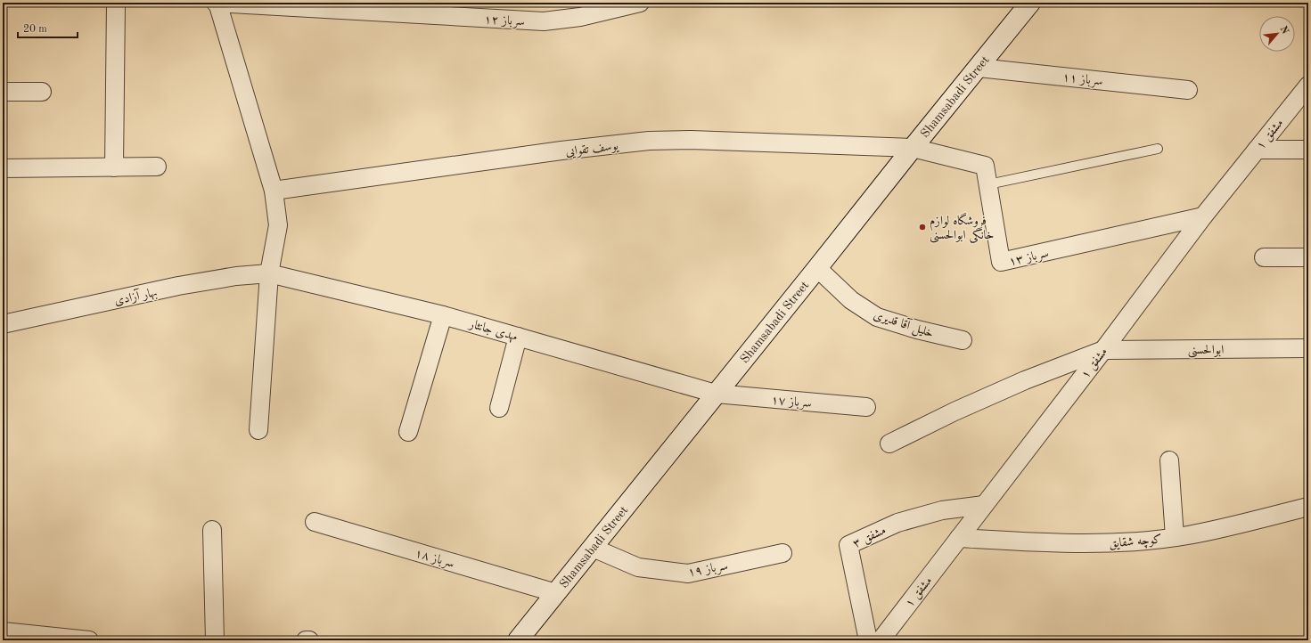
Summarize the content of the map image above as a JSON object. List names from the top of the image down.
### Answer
{
  "streets": {
    "main road": ["Shamsabadi Street"],
    "street": [
      "سرباز ۱۲",
      "سرباز ۱۱",
      "مشفق ۱",
      "یوسف تقوایی",
      "سرباز ۱۳",
      "بهار آزادی",
      "خلیل آقا قدیری",
      "مهدی جانثار",
      "ابوالحسنی",
      "سرباز ۱۷",
      "مشفق ۳",
      "کوچه شقایق",
      "سرباز ۱۸",
      "سرباز ۱۹"
    ]
  },
  "crossings": [
    ["سرباز ۱۱", "Shamsabadi Street"],
    ["Shamsabadi Street", "یوسف تقوایی"],
    ["Shamsabadi Street", "سرباز ۱۳"],
    ["Shamsabadi Street", "خلیل آقا قدیری"],
    ["Shamsabadi Street", "مهدی جانثار"],
    ["Shamsabadi Street", "سرباز ۱۷"],
    ["Shamsabadi Street", "سرباز ۱۸"],
    ["Shamsabadi Street", "سرباز ۱۹"],
    ["مشفق ۱", "سرباز ۱۳"],
    ["مشفق ۱", "ابوالحسنی"],
    ["مشفق ۱", "مشفق ۳"],
    ["مشفق ۱", "کوچه شقایق"],
    ["یوسف تقوایی", "سرباز ۱۳"],
    ["بهار آزادی", "مهدی جانثار"],
    ["مهدی جانثار", "سرباز ۱۷"]
  ],
  "places": ["فروشگاه لوازم خانگی ابوالحسنی"],
  "scale_bar": "20 m",
  "north": "top right"
}
